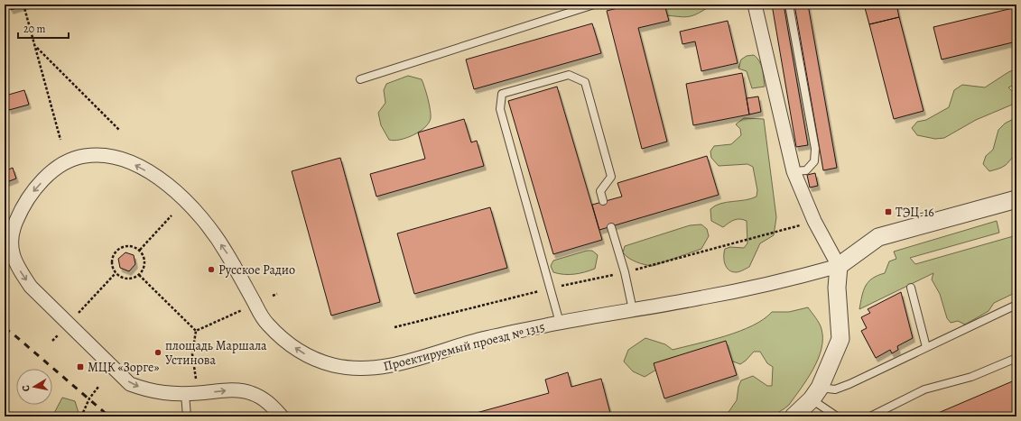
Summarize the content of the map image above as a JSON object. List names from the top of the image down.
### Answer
{
  "streets": {
    "street": ["Проектируемый проезд № 1315"]
  },
  "places": {
    "transit": ["ТЭЦ-16", "МЦК «Зорге»"],
    "other": ["Русское Радио", "площадь Маршала Устинова"]
  },
  "scale_bar": "20 m",
  "north": "left"
}
